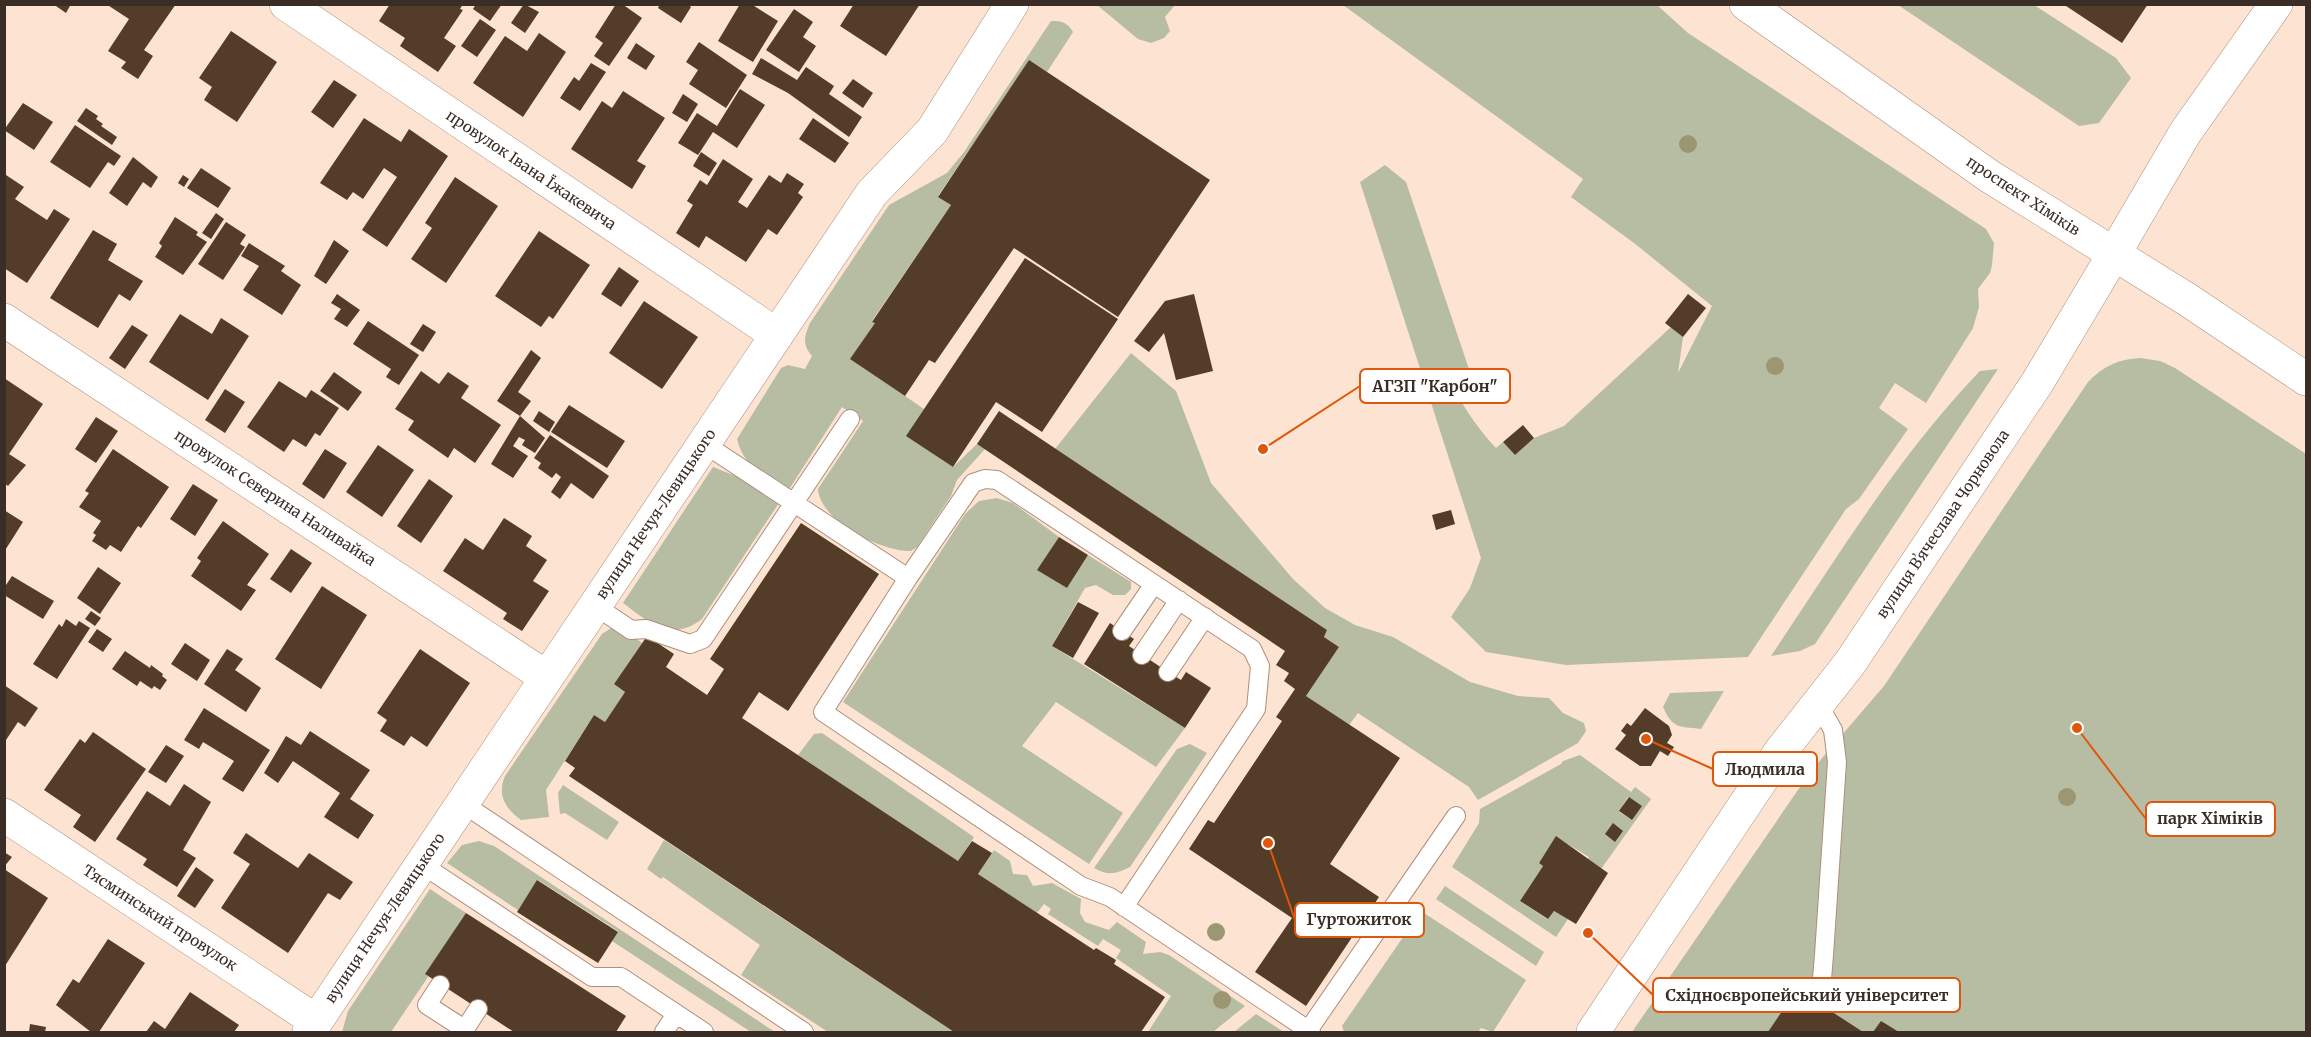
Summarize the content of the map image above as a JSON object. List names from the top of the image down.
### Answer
{
  "streets": {
    "street": [
      "провулок Івана Їжакевича",
      "проспект Хіміків",
      "провулок Северина Наливайка",
      "вулиця Нечуя-Левицького",
      "вулиця Вʼячеслава Чорновола",
      "Тясминський провулок"
    ]
  },
  "crossings": [
    ["провулок Івана Їжакевича", "вулиця Нечуя-Левицького"],
    ["проспект Хіміків", "вулиця Вʼячеслава Чорновола"],
    ["провулок Северина Наливайка", "вулиця Нечуя-Левицького"],
    ["вулиця Нечуя-Левицького", "Тясминський провулок"]
  ],
  "places": [
    "АГЗП \"Карбон\"",
    "парк Хіміків",
    "Людмила",
    "Гуртожиток",
    "Східноєвропейський університет"
  ]
}
